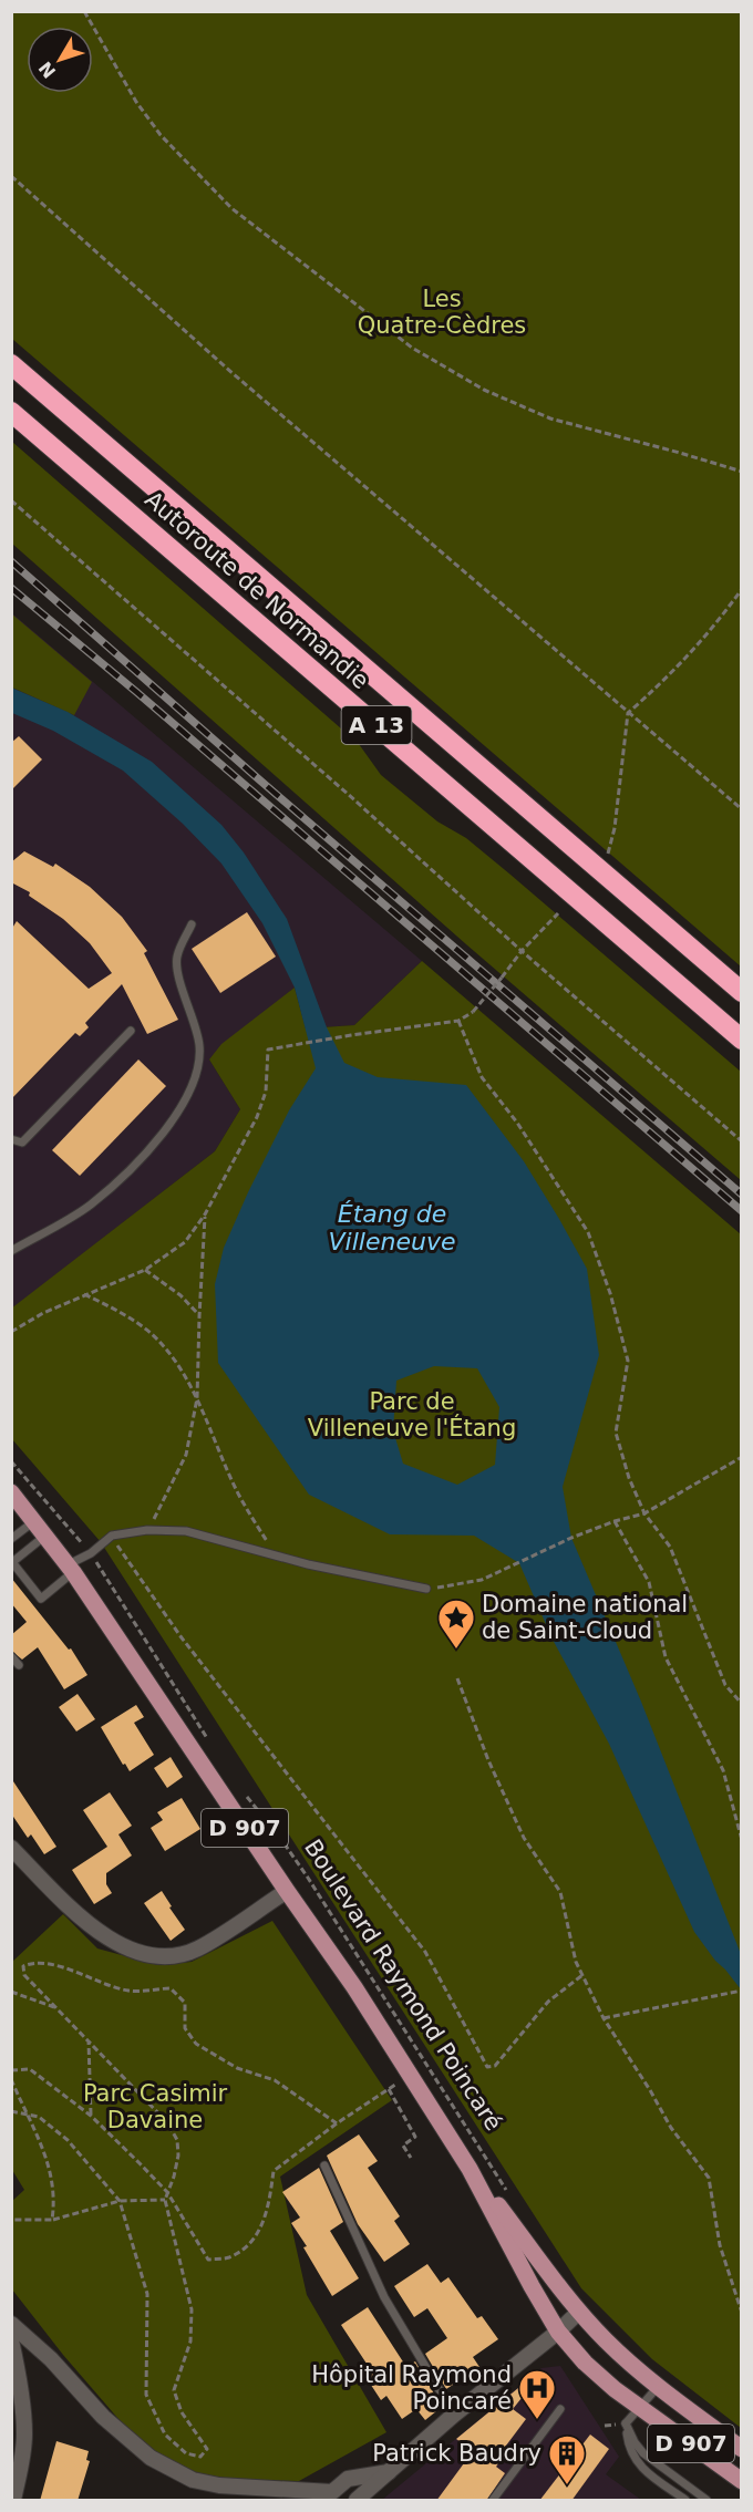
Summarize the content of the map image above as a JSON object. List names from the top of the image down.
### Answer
{
  "streets": {
    "highway": ["Autoroute de Normandie", "A 13"],
    "main road": ["D 907", "Boulevard Raymond Poincaré"]
  },
  "water": ["Étang de Villeneuve"],
  "parks": ["Les Quatre-Cèdres", "Parc de Villeneuve l'Étang", "Parc Casimir Davaine"],
  "places": {
    "place": ["Domaine national de Saint-Cloud"],
    "hospital": ["Hôpital Raymond Poincaré"],
    "building": ["Patrick Baudry"]
  },
  "north": "bottom left"
}
